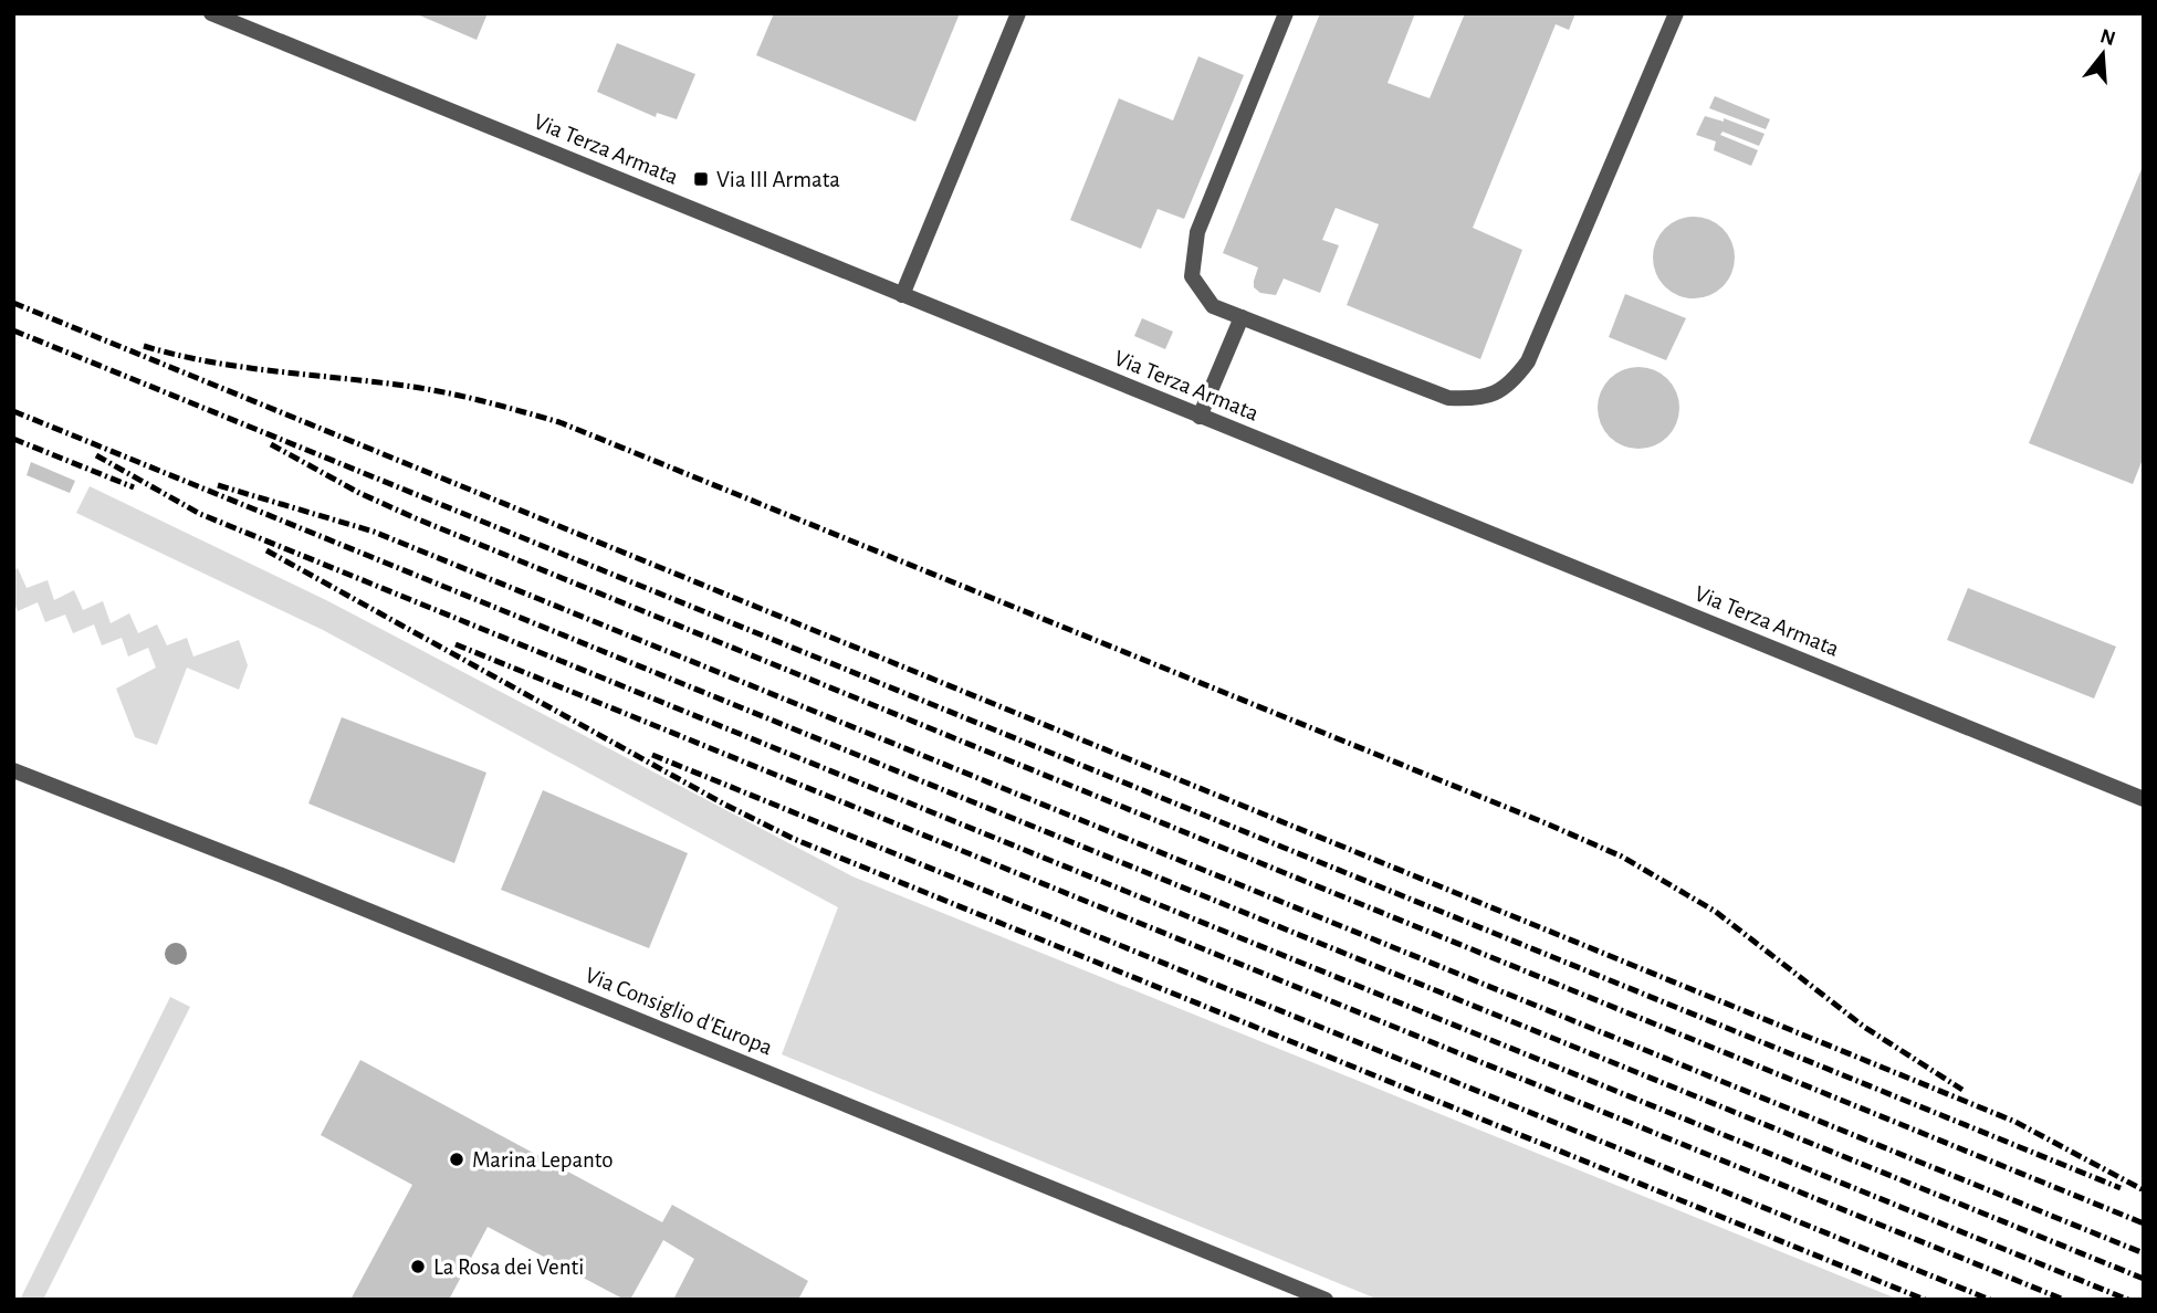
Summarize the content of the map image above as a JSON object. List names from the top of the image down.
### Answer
{
  "streets": {
    "street": ["Via Terza Armata", "Via Consiglio d'Europa"]
  },
  "places": {
    "transit": ["Via III Armata"],
    "other": ["Marina Lepanto", "La Rosa dei Venti"]
  },
  "north": "top"
}
